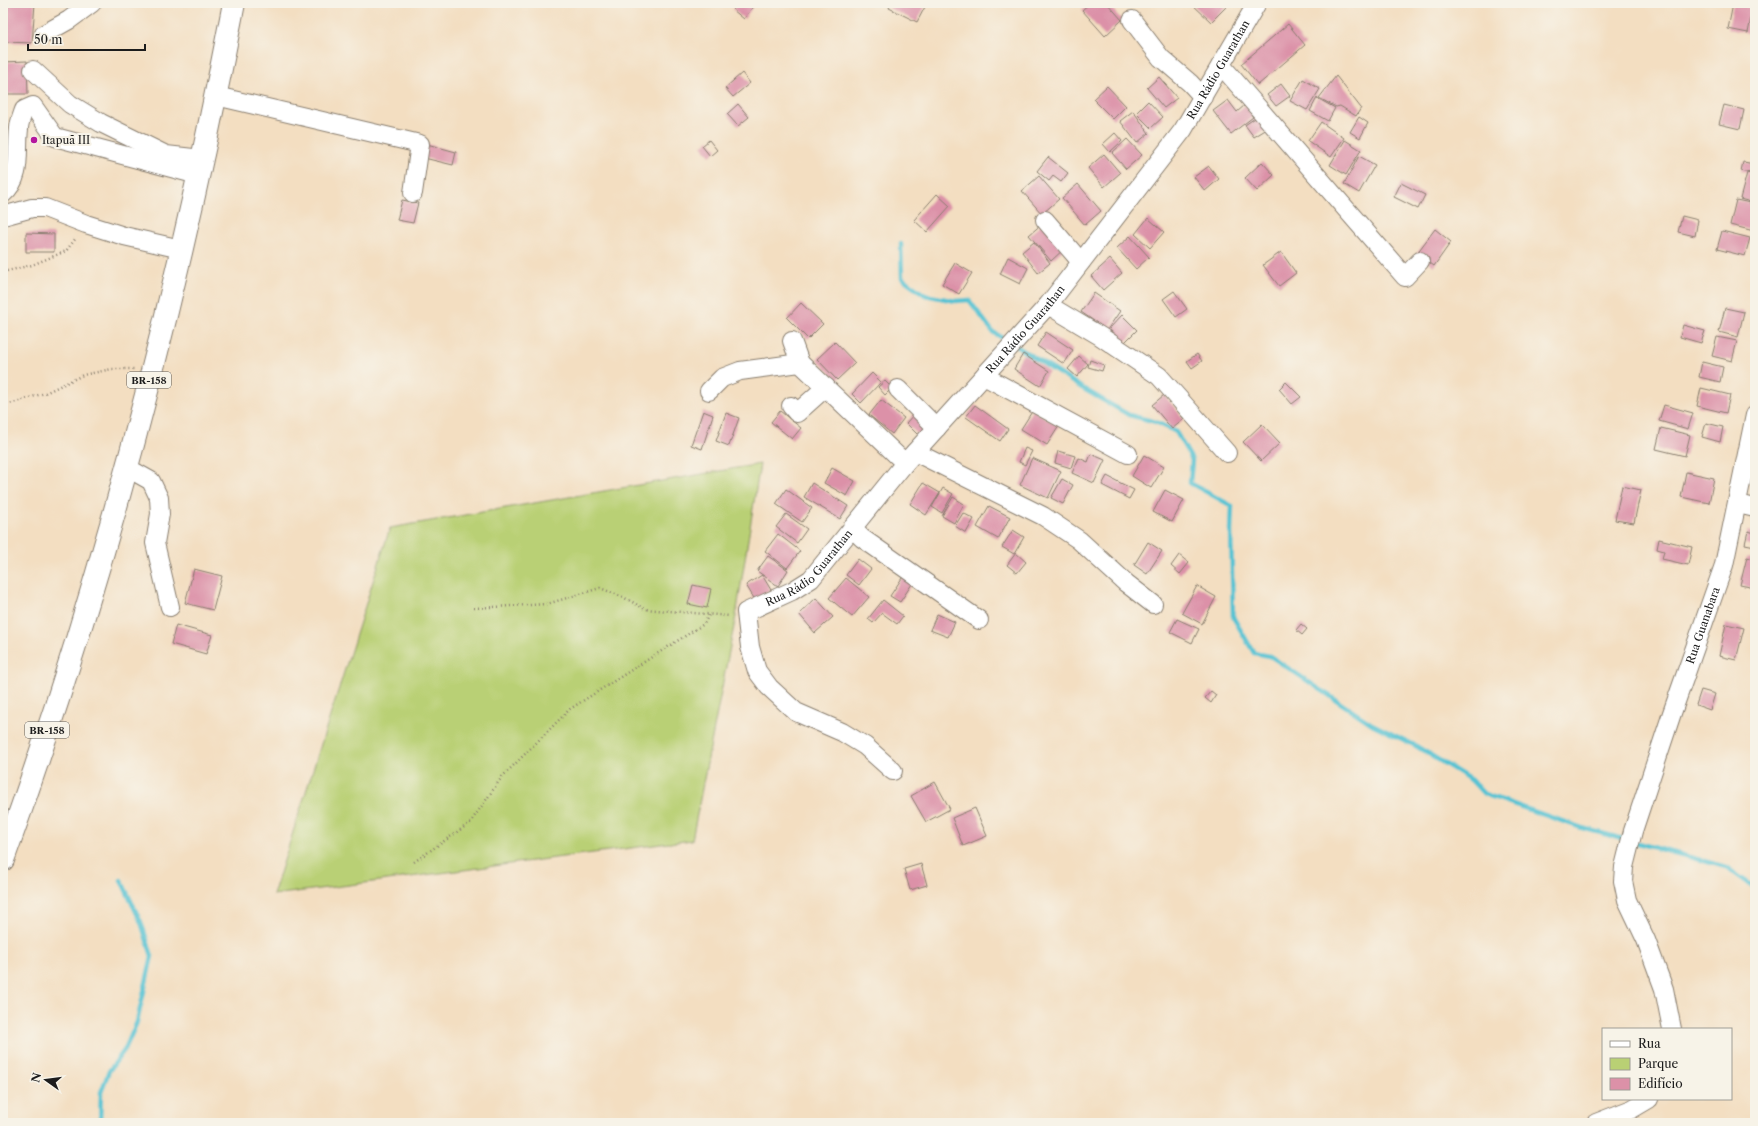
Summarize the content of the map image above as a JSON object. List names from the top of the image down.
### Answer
{
  "streets": {
    "highway": ["BR-158"],
    "street": ["Rua Rádio Guarathan", "Rua Guanabara"]
  },
  "places": ["Itapuã III"],
  "legend": ["Rua", "Parque", "Edifício"],
  "scale_bar": "50 m",
  "north": "left"
}
